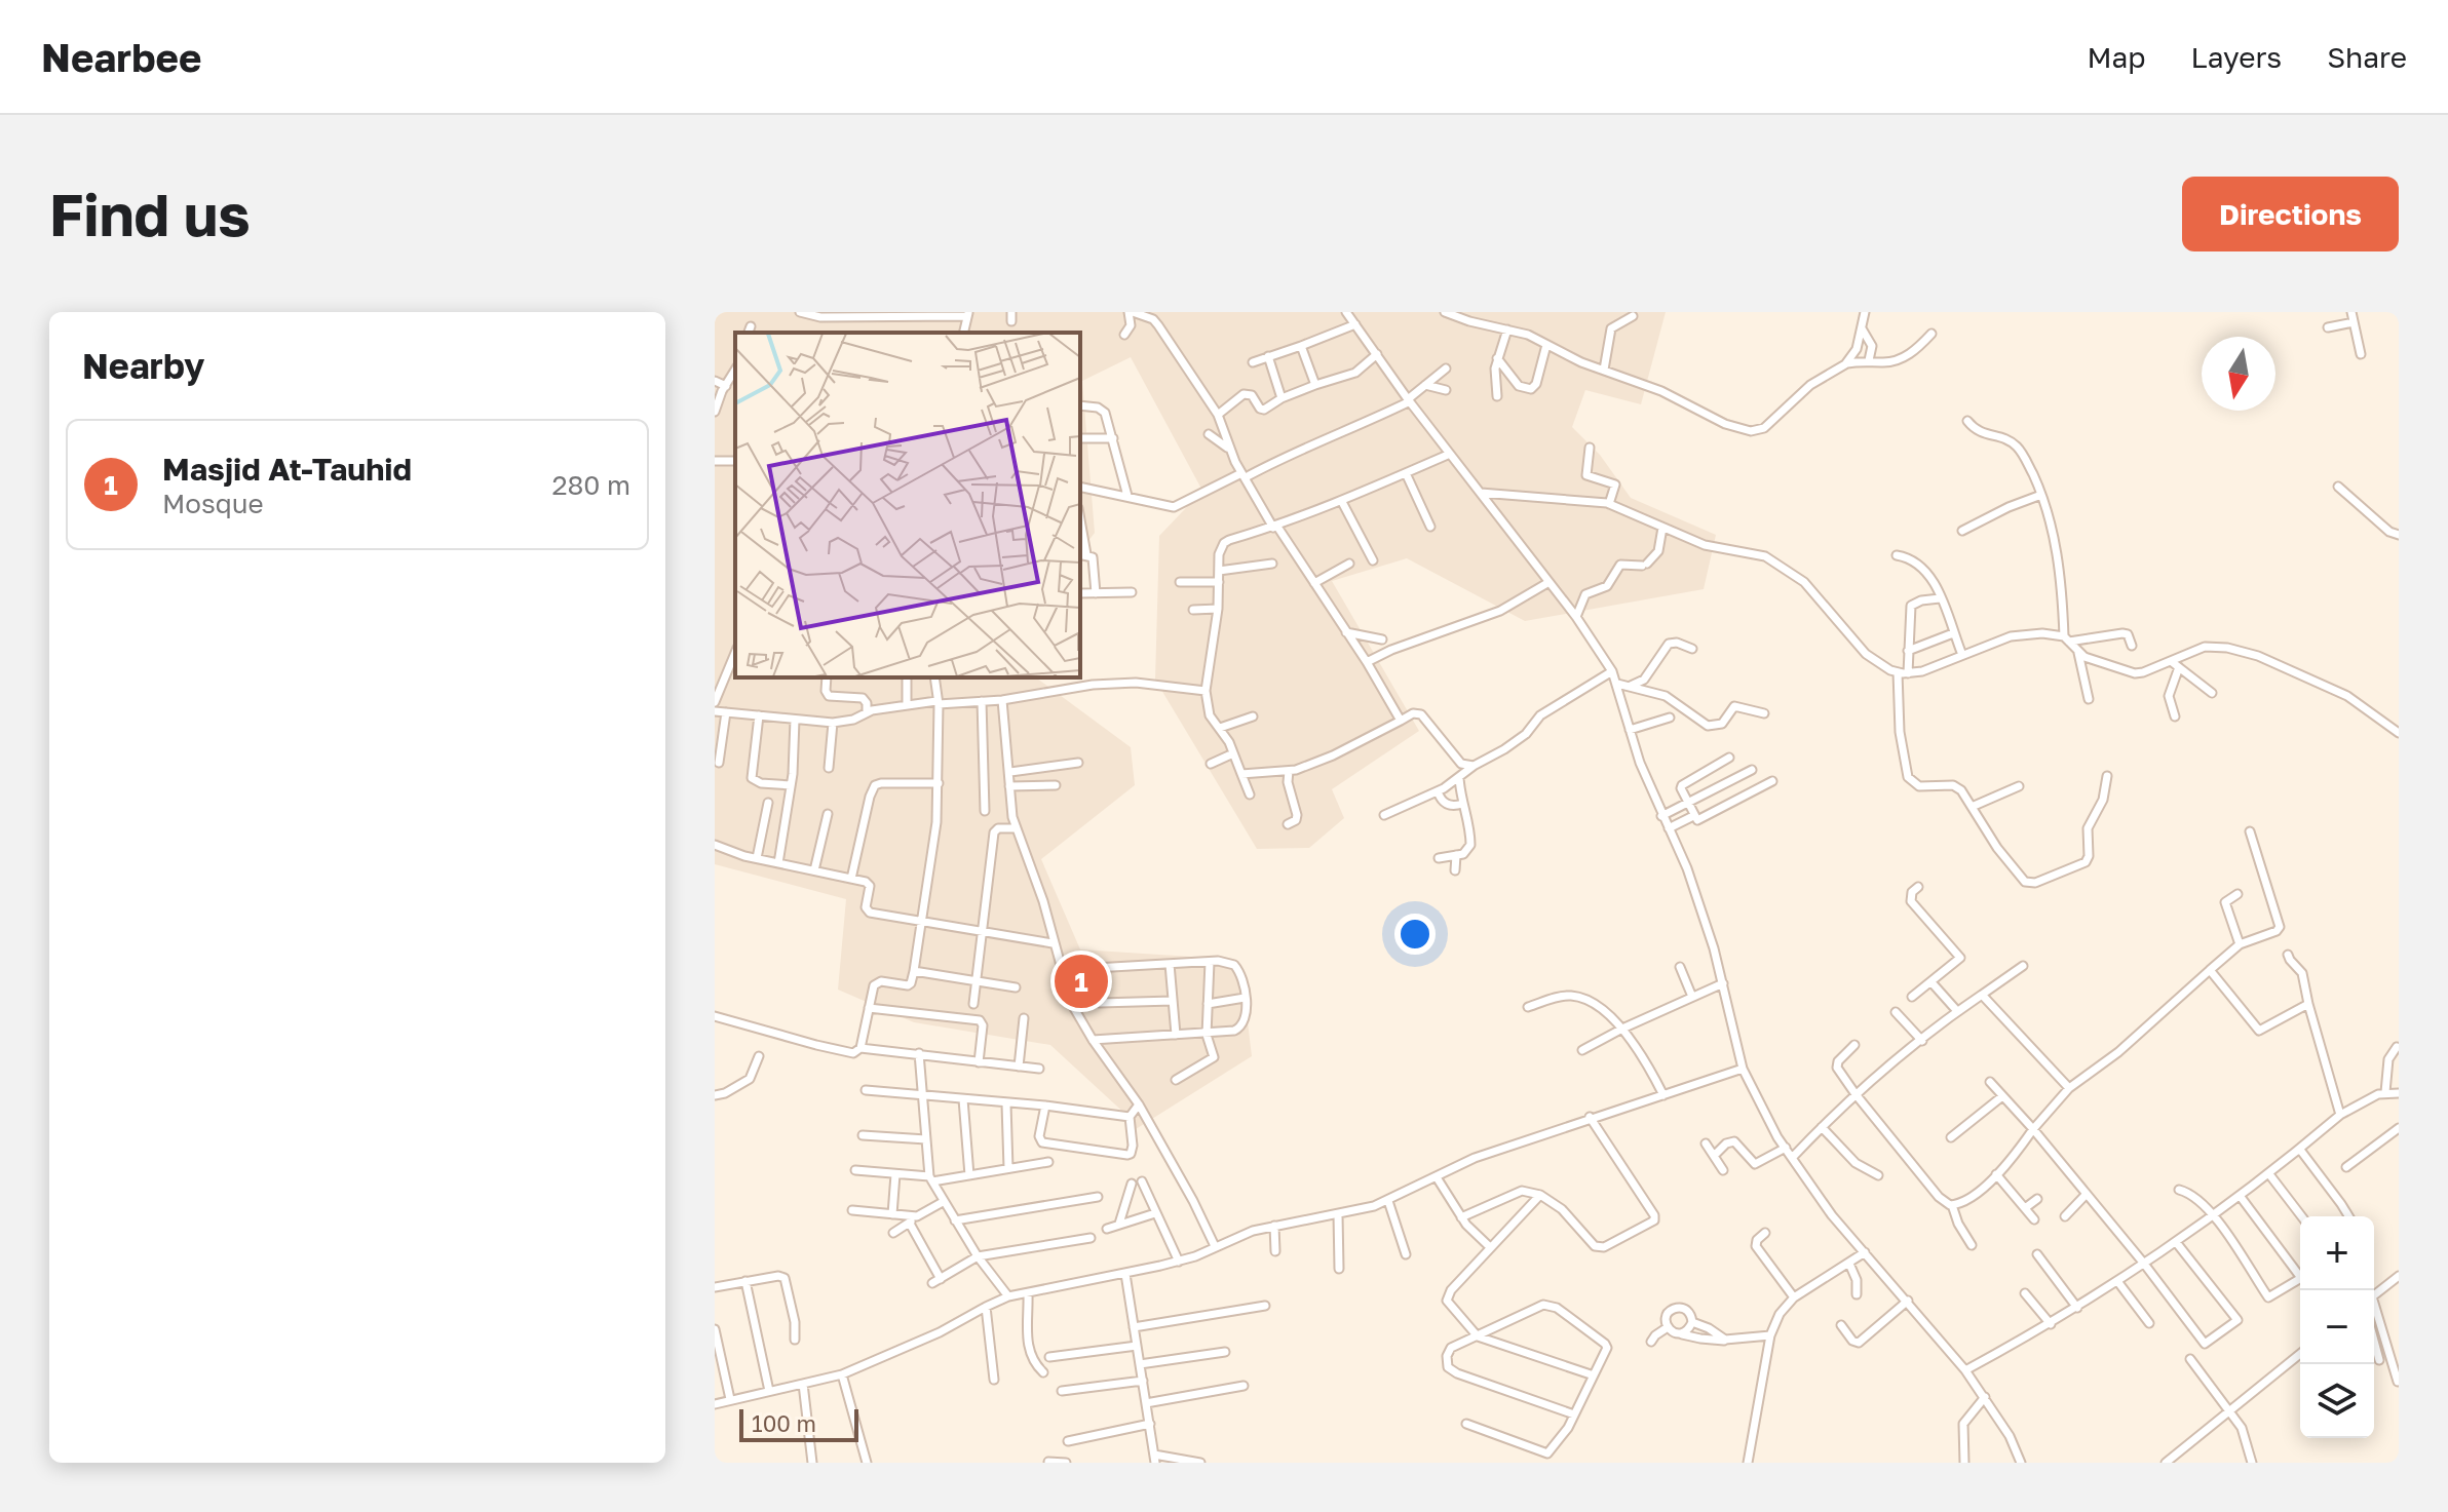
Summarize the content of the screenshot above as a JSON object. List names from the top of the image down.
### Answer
{
  "scale_bar": "100 m",
  "north": "bottom",
  "page": {
    "header": "Nearbee",
    "nav": ["Map", "Layers", "Share"],
    "buttons": "Directions",
    "title": "Find us",
    "heading": "Nearby",
    "list": [
      {
        "mark": "1",
        "name": "Masjid At-Tauhid",
        "note": "Mosque",
        "value": "280 m"
      }
    ],
    "pins": "1",
    "map_buttons": ["+", "−"],
    "scale": "100 m"
  }
}
